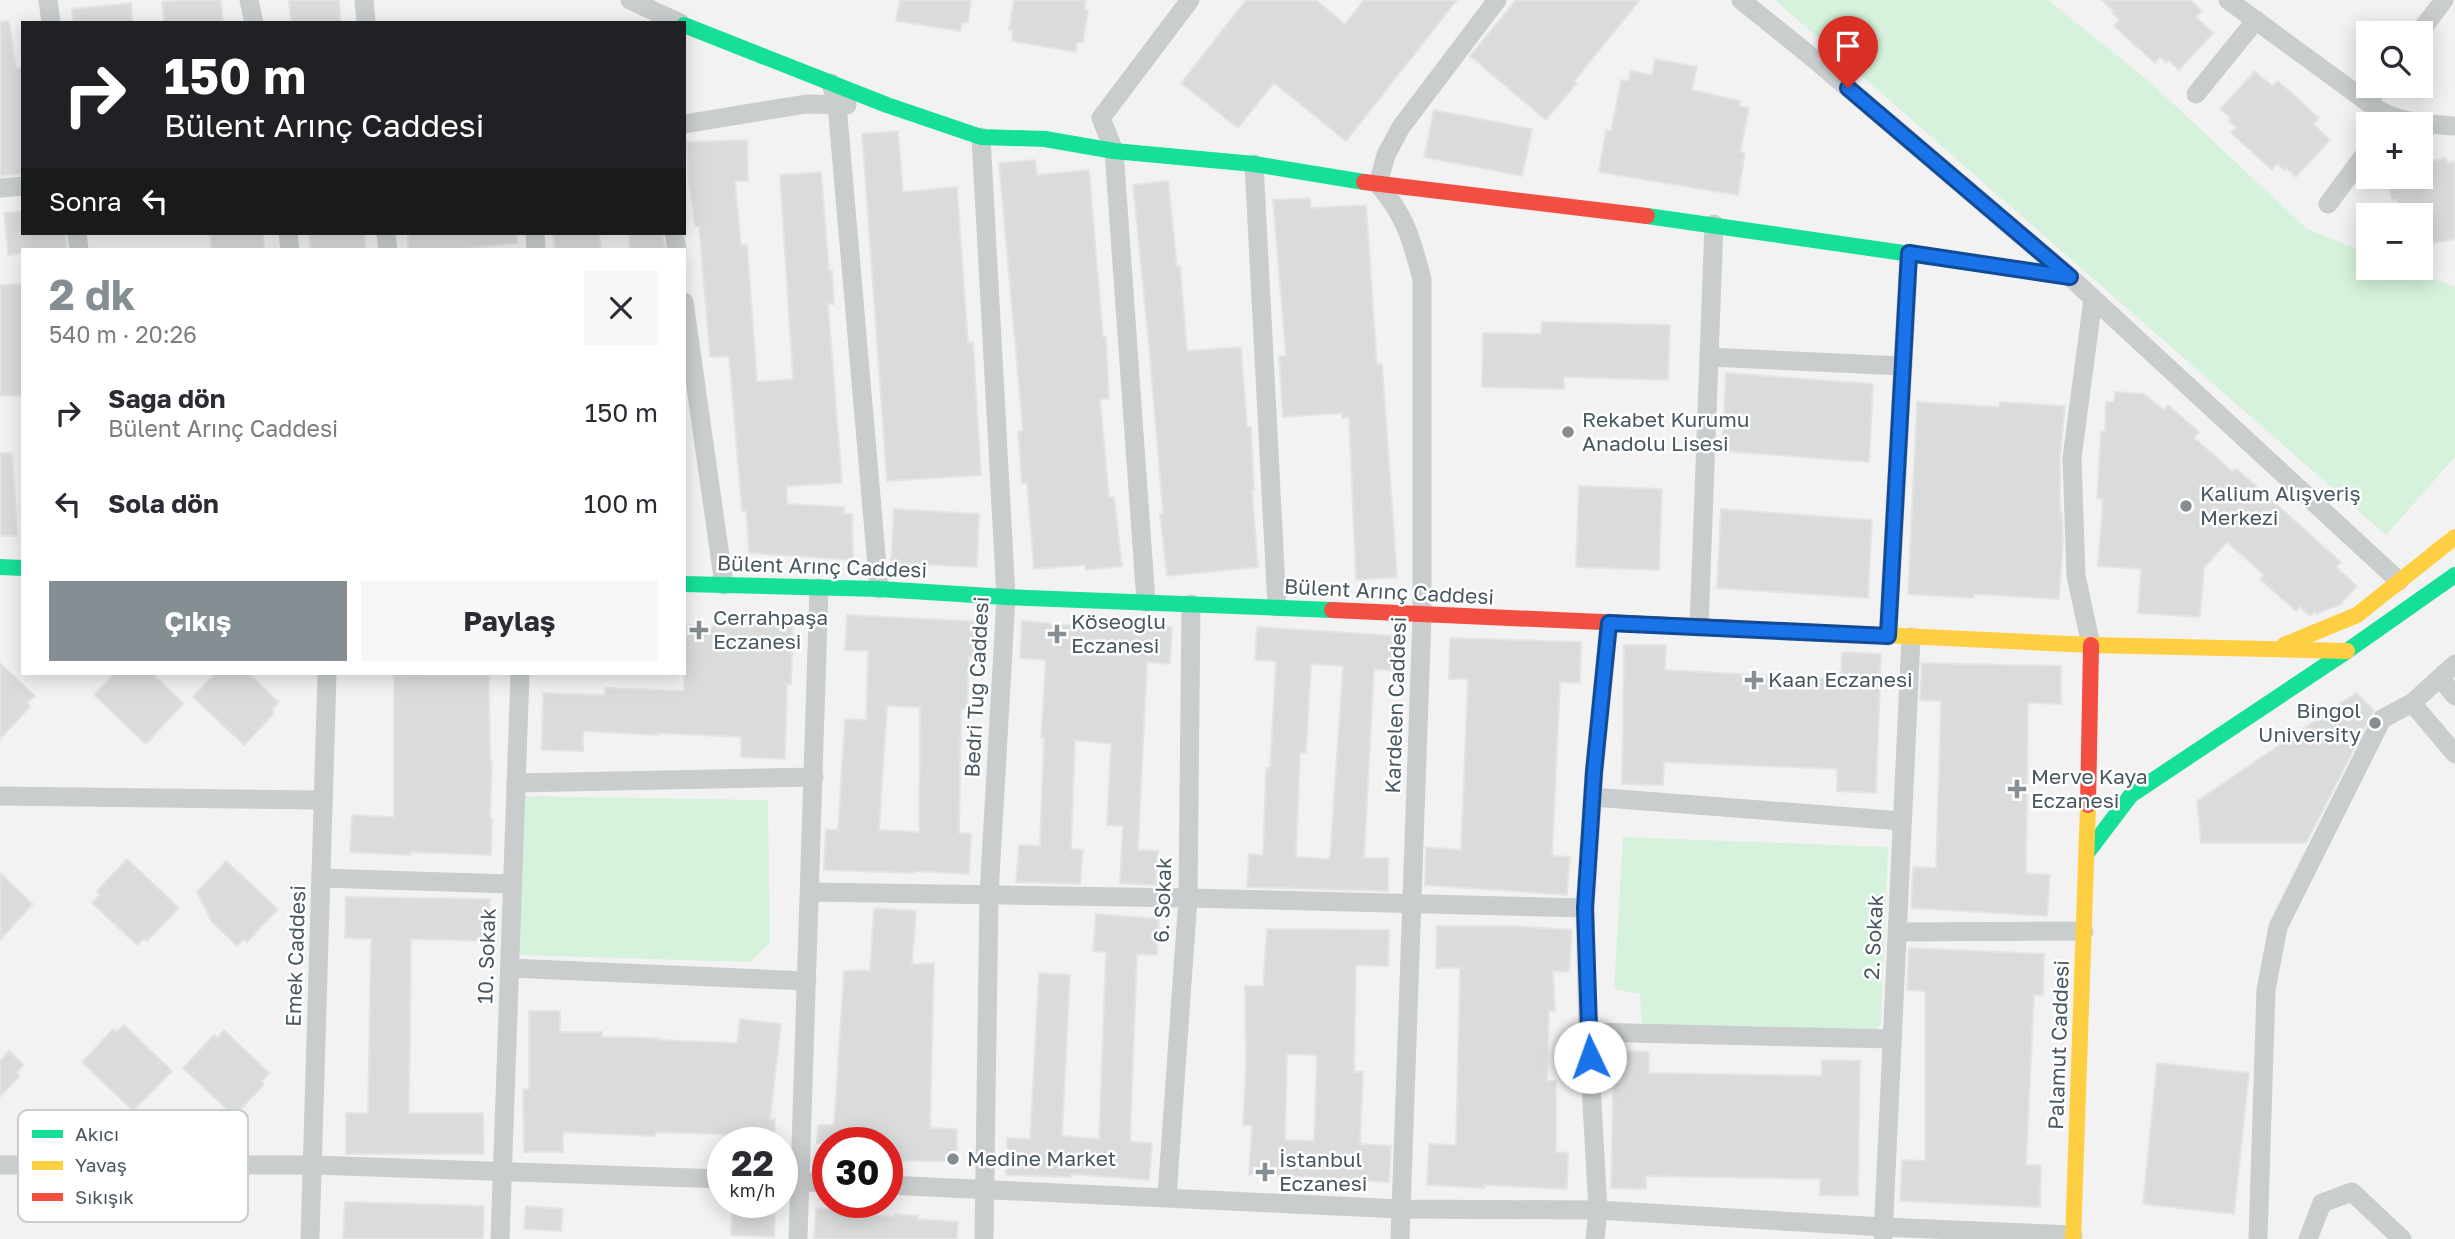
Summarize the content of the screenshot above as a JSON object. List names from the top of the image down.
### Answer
{
  "streets": {
    "street": [
      "Bülent Arınç Caddesi",
      "Bedri Tuğ Caddesi",
      "Kardelen Caddesi",
      "6. Sokak",
      "2. Sokak",
      "Emek Caddesi",
      "10. Sokak",
      "Palamut Caddesi"
    ]
  },
  "crossings": [
    ["Bülent Arınç Caddesi", "Bedri Tuğ Caddesi"],
    ["Bülent Arınç Caddesi", "Kardelen Caddesi"],
    ["Bülent Arınç Caddesi", "6. Sokak"],
    ["Bülent Arınç Caddesi", "2. Sokak"],
    ["Bülent Arınç Caddesi", "Palamut Caddesi"]
  ],
  "places": {
    "other": [
      "Rekabet Kurumu Anadolu Lisesi",
      "Kalium Alışveriş Merkezi",
      "Bingol University",
      "Medine Market"
    ],
    "health": [
      "Cerrahpaşa Eczanesi",
      "Köseoğlu Eczanesi",
      "Kaan Eczanesi",
      "Merve Kaya Eczanesi",
      "İstanbul Eczanesi"
    ]
  },
  "legend": ["Akıcı", "Yavaş", "Sıkışık"],
  "page": {
    "map_buttons": ["+", "−"],
    "turn": ["150 m", "Bülent Arınç Caddesi"],
    "then": "Sonra",
    "heading": ["2 dk", "540 m · 20:26"],
    "list": [
      {
        "name": "Sağa dön",
        "note": "Bülent Arınç Caddesi",
        "value": "150 m"
      },
      {
        "name": "Sola dön",
        "value": "100 m"
      }
    ],
    "buttons": ["Çıkış", "Paylaş"],
    "speed": "22 km/h",
    "limit": "30"
  }
}
